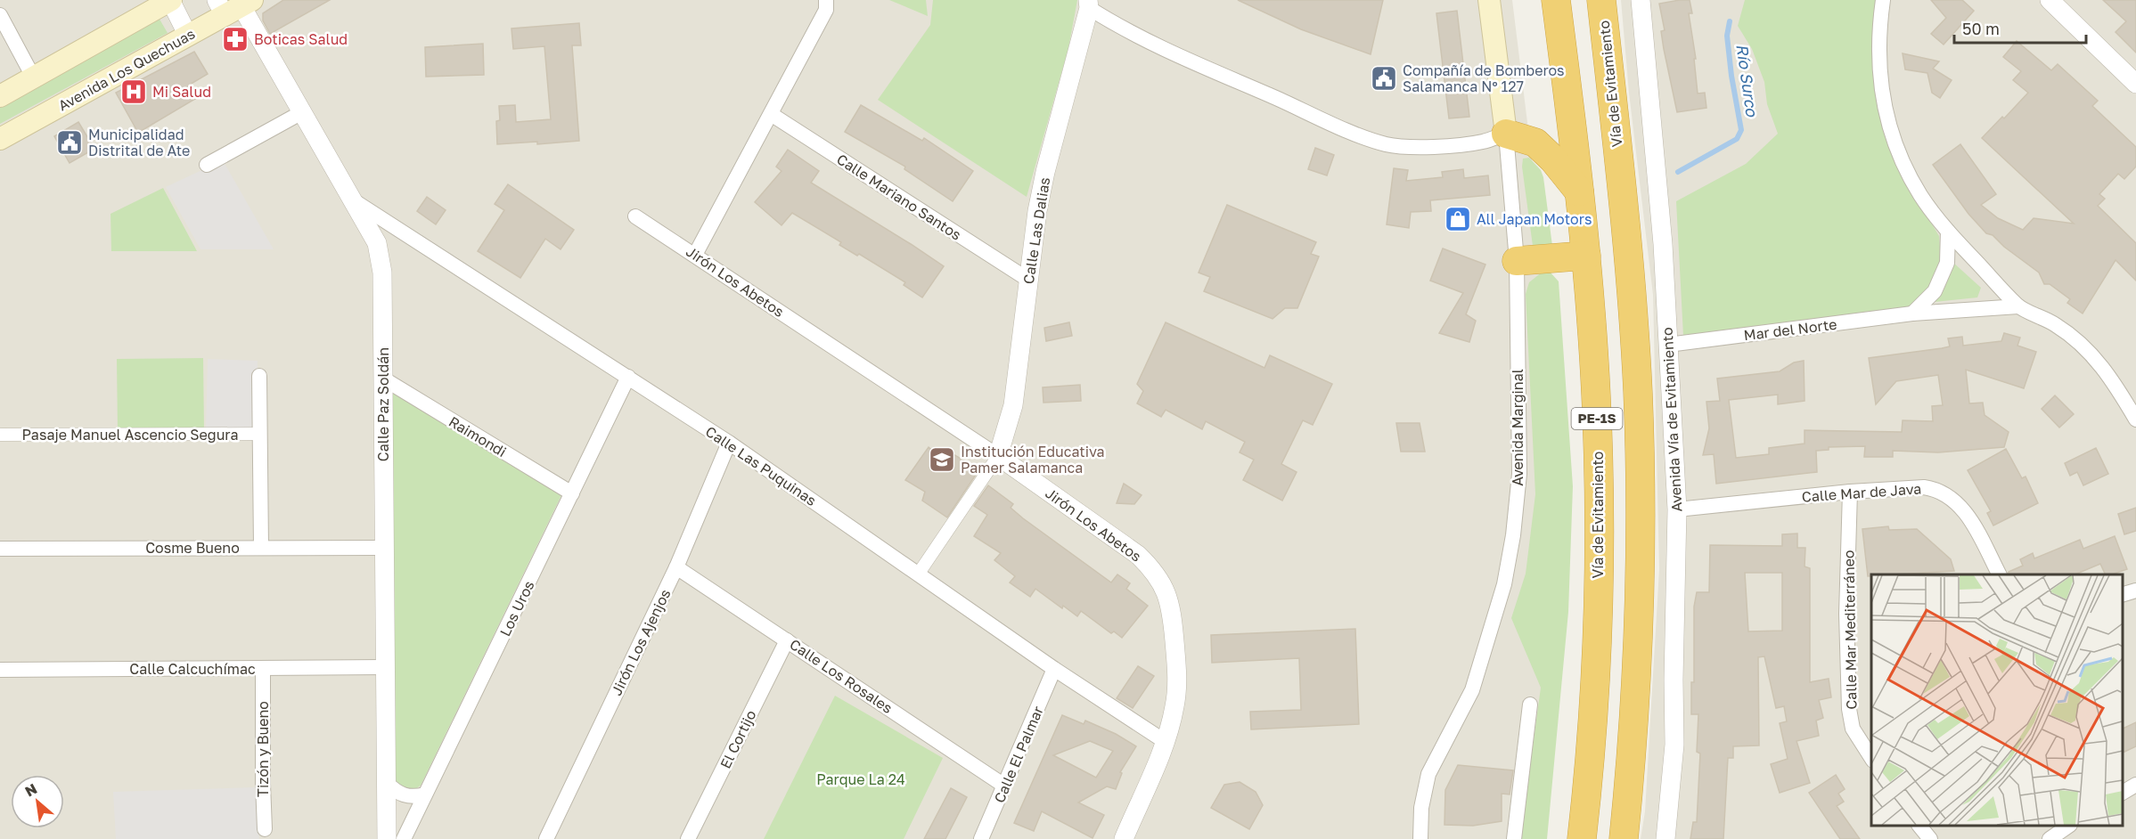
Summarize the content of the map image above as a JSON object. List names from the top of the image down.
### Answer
{
  "streets": {
    "highway": ["Vía de Evitamiento", "PE-1S"],
    "main road": ["Avenida Los Quechuas", "Avenida Marginal"],
    "street": [
      "Calle Mariano Santos",
      "Calle Las Dalias",
      "Jirón Los Abetos",
      "Mar del Norte",
      "Calle Paz Soldán",
      "Avenida Vía de Evitamiento",
      "Pasaje Manuel Ascencio Segura",
      "Raimondi",
      "Calle Las Puquinas",
      "Calle Mar de Java",
      "Cosme Bueno",
      "Los Uros",
      "Calle Mar Mediterráneo",
      "Jirón Los Ajenjos",
      "Calle Calcuchímac",
      "Calle Los Rosales",
      "El Cortijo",
      "Tizón y Bueno",
      "Calle El Palmar"
    ]
  },
  "crossings": [
    ["Avenida Los Quechuas", "Calle Paz Soldán"],
    ["Calle Mariano Santos", "Calle Las Dalias"],
    ["Calle Las Dalias", "Jirón Los Abetos"],
    ["Calle Las Dalias", "Avenida Marginal"],
    ["Jirón Los Abetos", "Calle Las Puquinas"],
    ["Mar del Norte", "Avenida Vía de Evitamiento"],
    ["Calle Paz Soldán", "Raimondi"],
    ["Calle Paz Soldán", "Calle Las Puquinas"],
    ["Calle Paz Soldán", "Cosme Bueno"],
    ["Calle Paz Soldán", "Calle Calcuchímac"],
    ["Avenida Vía de Evitamiento", "Calle Mar de Java"],
    ["Raimondi", "Los Uros"],
    ["Calle Las Puquinas", "Los Uros"],
    ["Calle Las Puquinas", "Jirón Los Ajenjos"],
    ["Calle Las Puquinas", "Calle El Palmar"],
    ["Calle Mar de Java", "Calle Mar Mediterráneo"],
    ["Jirón Los Ajenjos", "Calle Los Rosales"],
    ["Calle Calcuchímac", "Tizón y Bueno"],
    ["Calle Los Rosales", "El Cortijo"],
    ["Calle Los Rosales", "Calle El Palmar"]
  ],
  "water": ["Río Surco"],
  "parks": ["Parque La 24"],
  "places": {
    "pharmacy": ["Boticas Salud"],
    "public building": ["Compañía de Bomberos Salamanca Nº 127", "Municipalidad Distrital de Ate"],
    "hospital": ["Mi Salud"],
    "shop": ["All Japan Motors"],
    "school or university": ["Institución Educativa Pamer Salamanca"]
  },
  "scale_bar": "50 m",
  "north": "top left"
}
